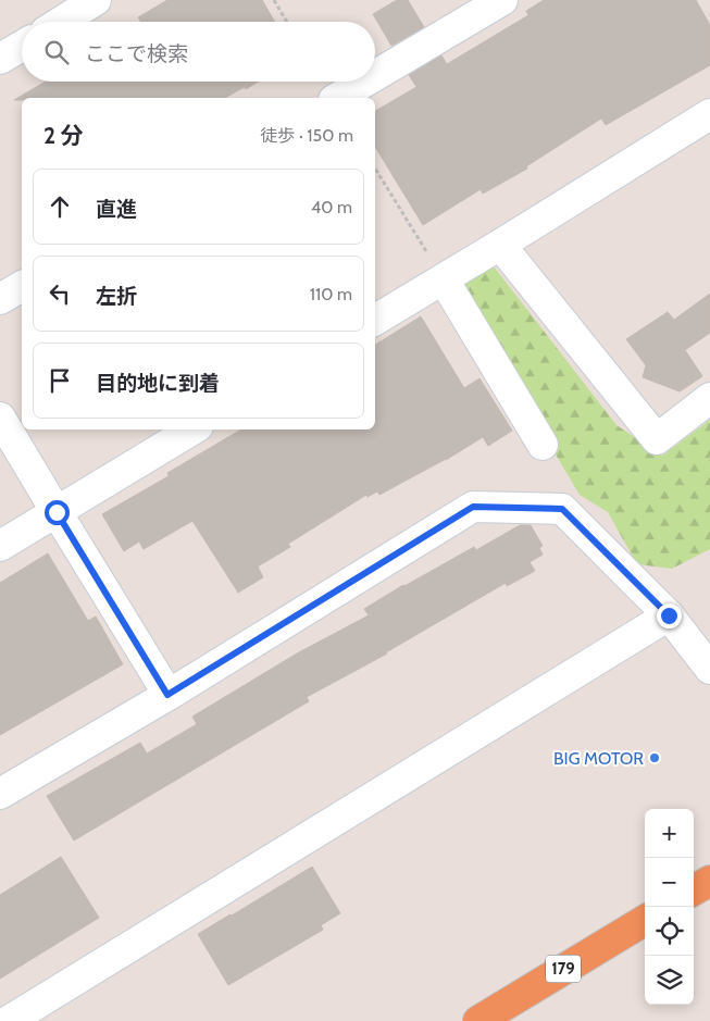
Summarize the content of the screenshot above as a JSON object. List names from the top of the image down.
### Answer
{
  "streets": {
    "highway": ["179"]
  },
  "places": ["BIG MOTOR"],
  "page": {
    "search": "ここで検索",
    "heading": ["2 分", "徒歩 · 150 m"],
    "list": [
      ["直進", "40 m"],
      ["左折", "110 m"],
      "目的地に到着"
    ],
    "map_buttons": ["+", "−"]
  }
}
